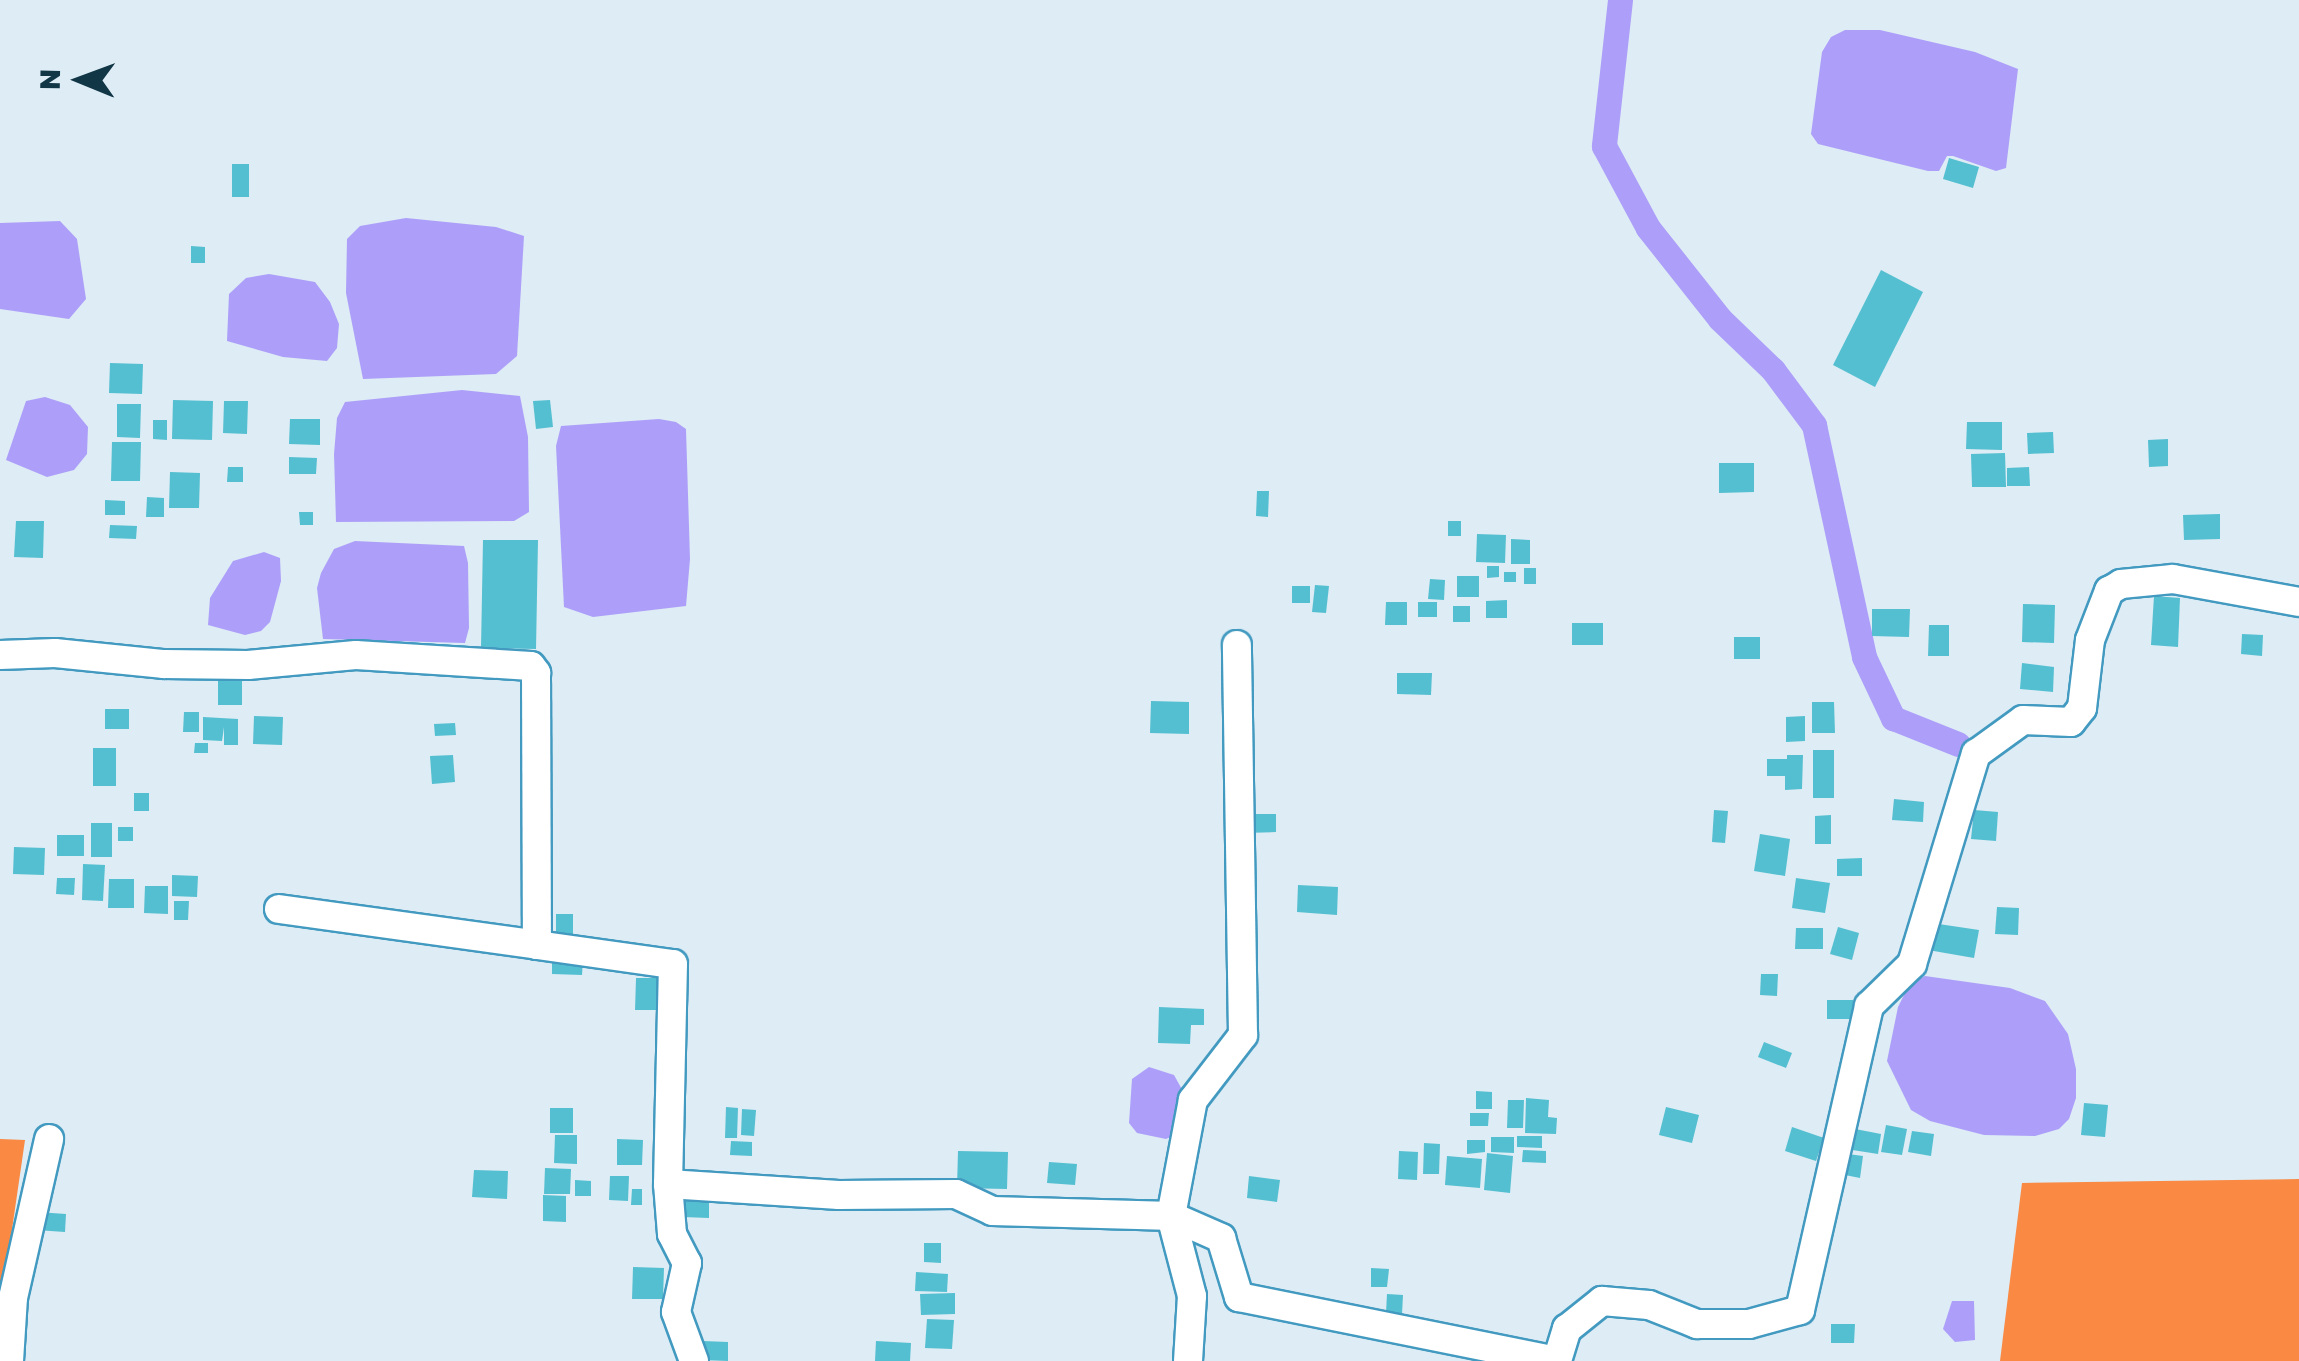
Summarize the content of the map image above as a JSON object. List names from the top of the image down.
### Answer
{
  "north": "left"
}
